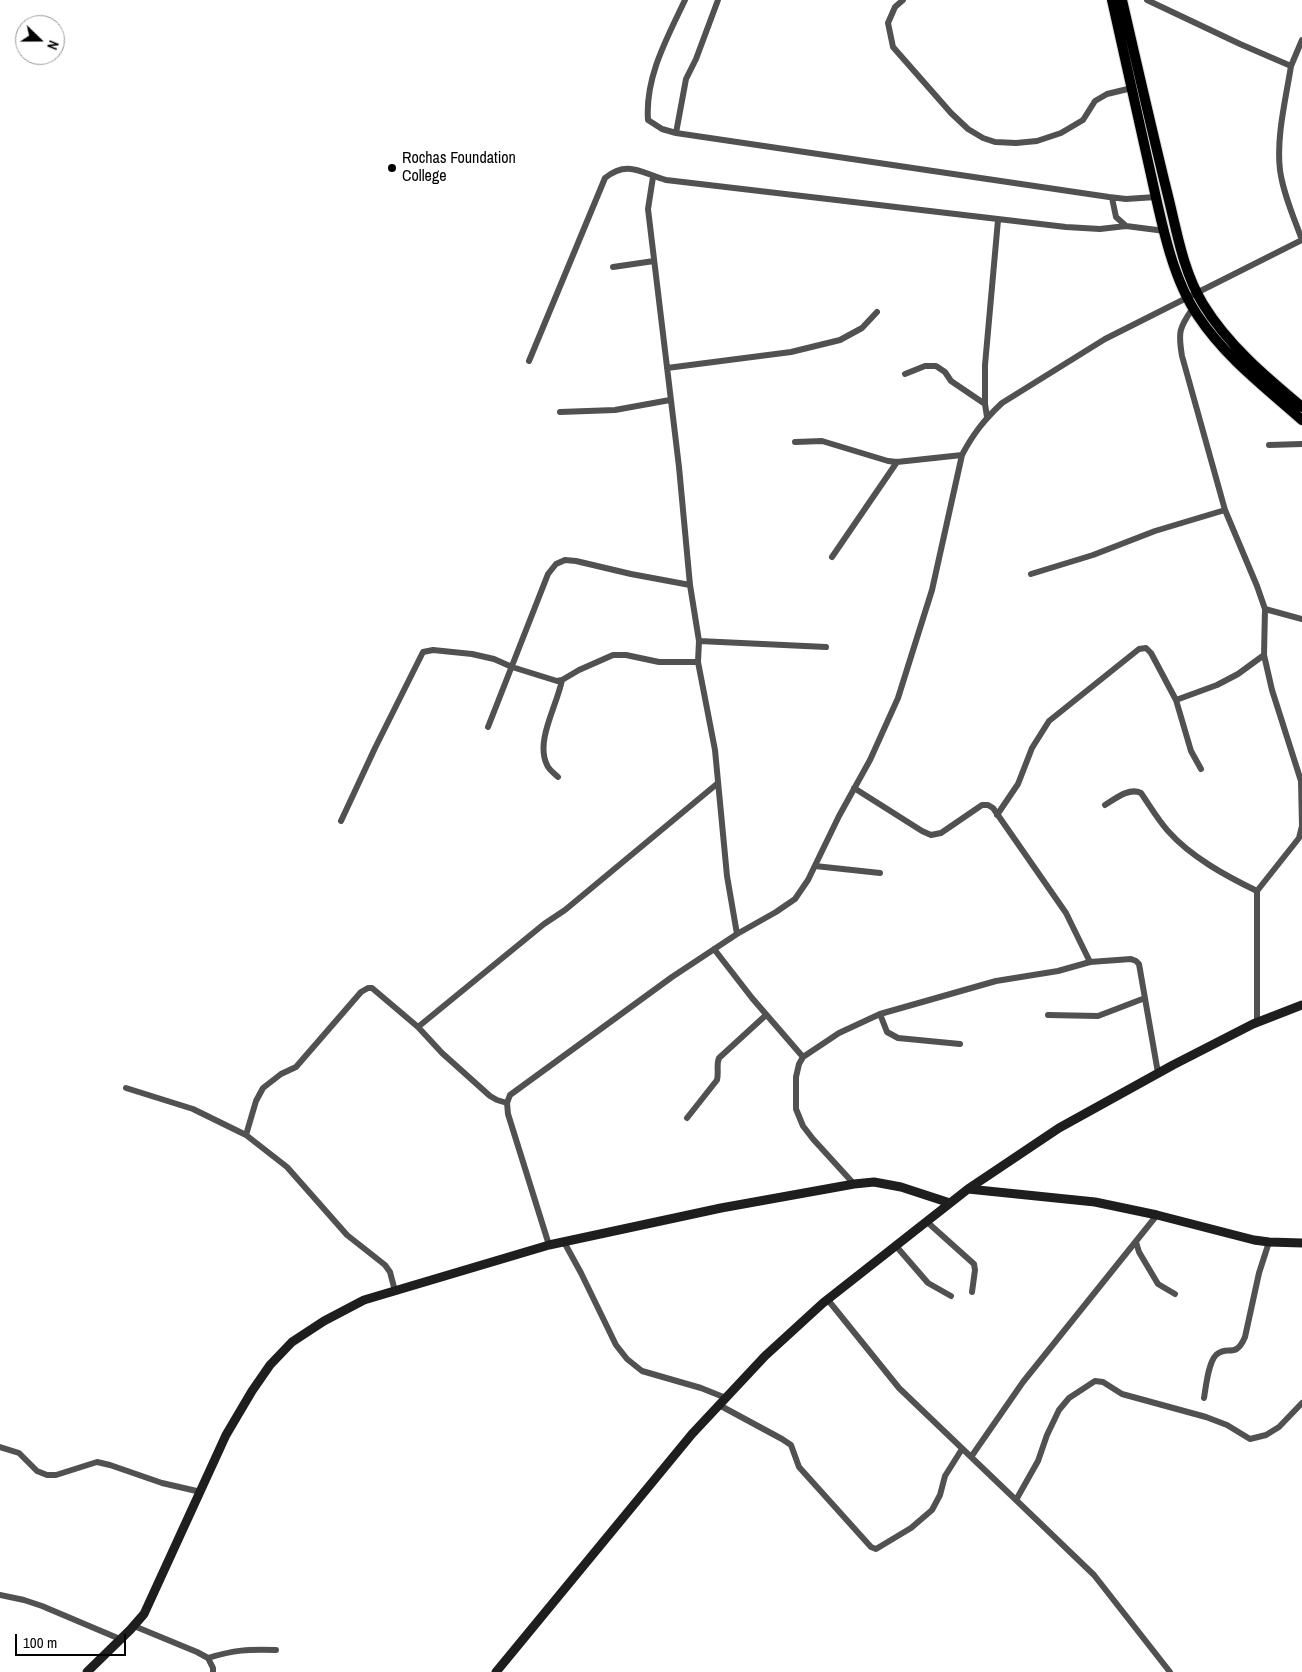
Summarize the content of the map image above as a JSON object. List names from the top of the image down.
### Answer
{
  "places": ["Rochas Foundation College"],
  "scale_bar": "100 m",
  "north": "right"
}
